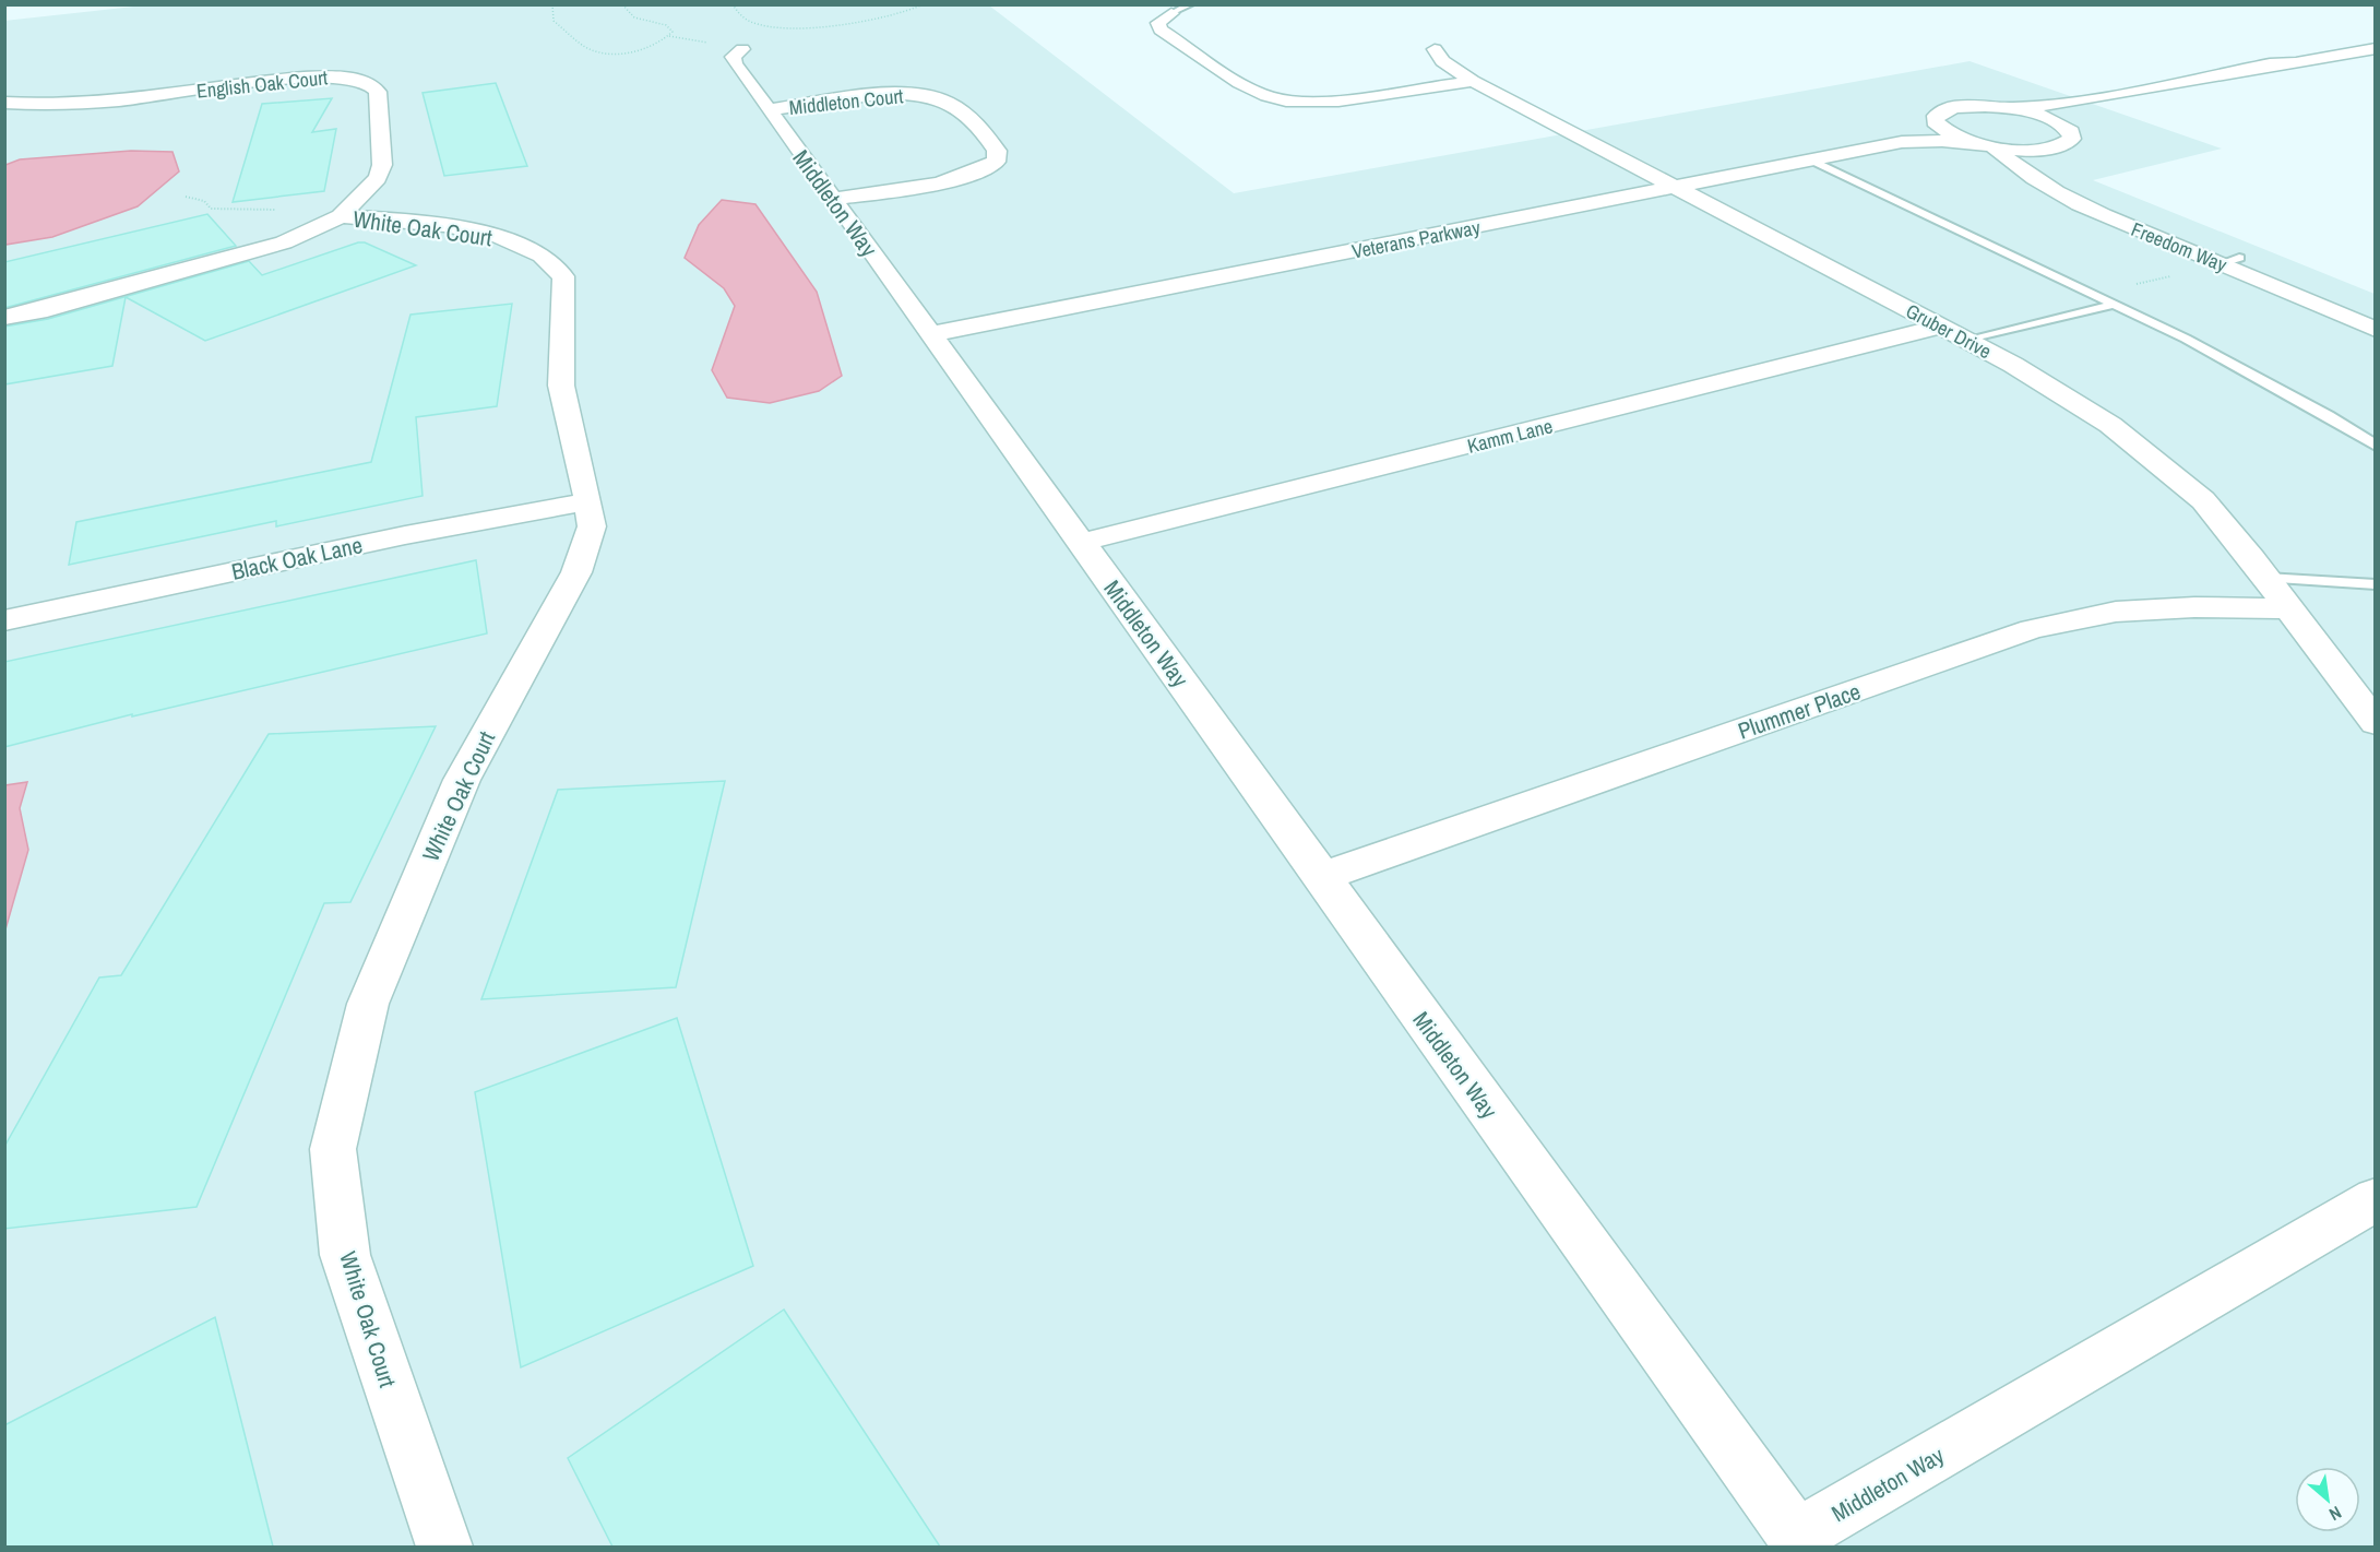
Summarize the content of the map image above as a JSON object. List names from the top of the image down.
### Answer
{
  "streets": {
    "street": [
      "English Oak Court",
      "Middleton Court",
      "Middleton Way",
      "White Oak Court",
      "Veterans Parkway",
      "Freedom Way",
      "Gruber Drive",
      "Kamm Lane",
      "Black Oak Lane",
      "Plummer Place"
    ]
  },
  "crossings": [
    ["English Oak Court", "White Oak Court"],
    ["Middleton Court", "Middleton Way"],
    ["Middleton Way", "Veterans Parkway"],
    ["Middleton Way", "Kamm Lane"],
    ["Middleton Way", "Plummer Place"],
    ["White Oak Court", "Black Oak Lane"],
    ["Veterans Parkway", "Freedom Way"],
    ["Veterans Parkway", "Gruber Drive"],
    ["Gruber Drive", "Kamm Lane"],
    ["Gruber Drive", "Plummer Place"]
  ],
  "north": "bottom right"
}
